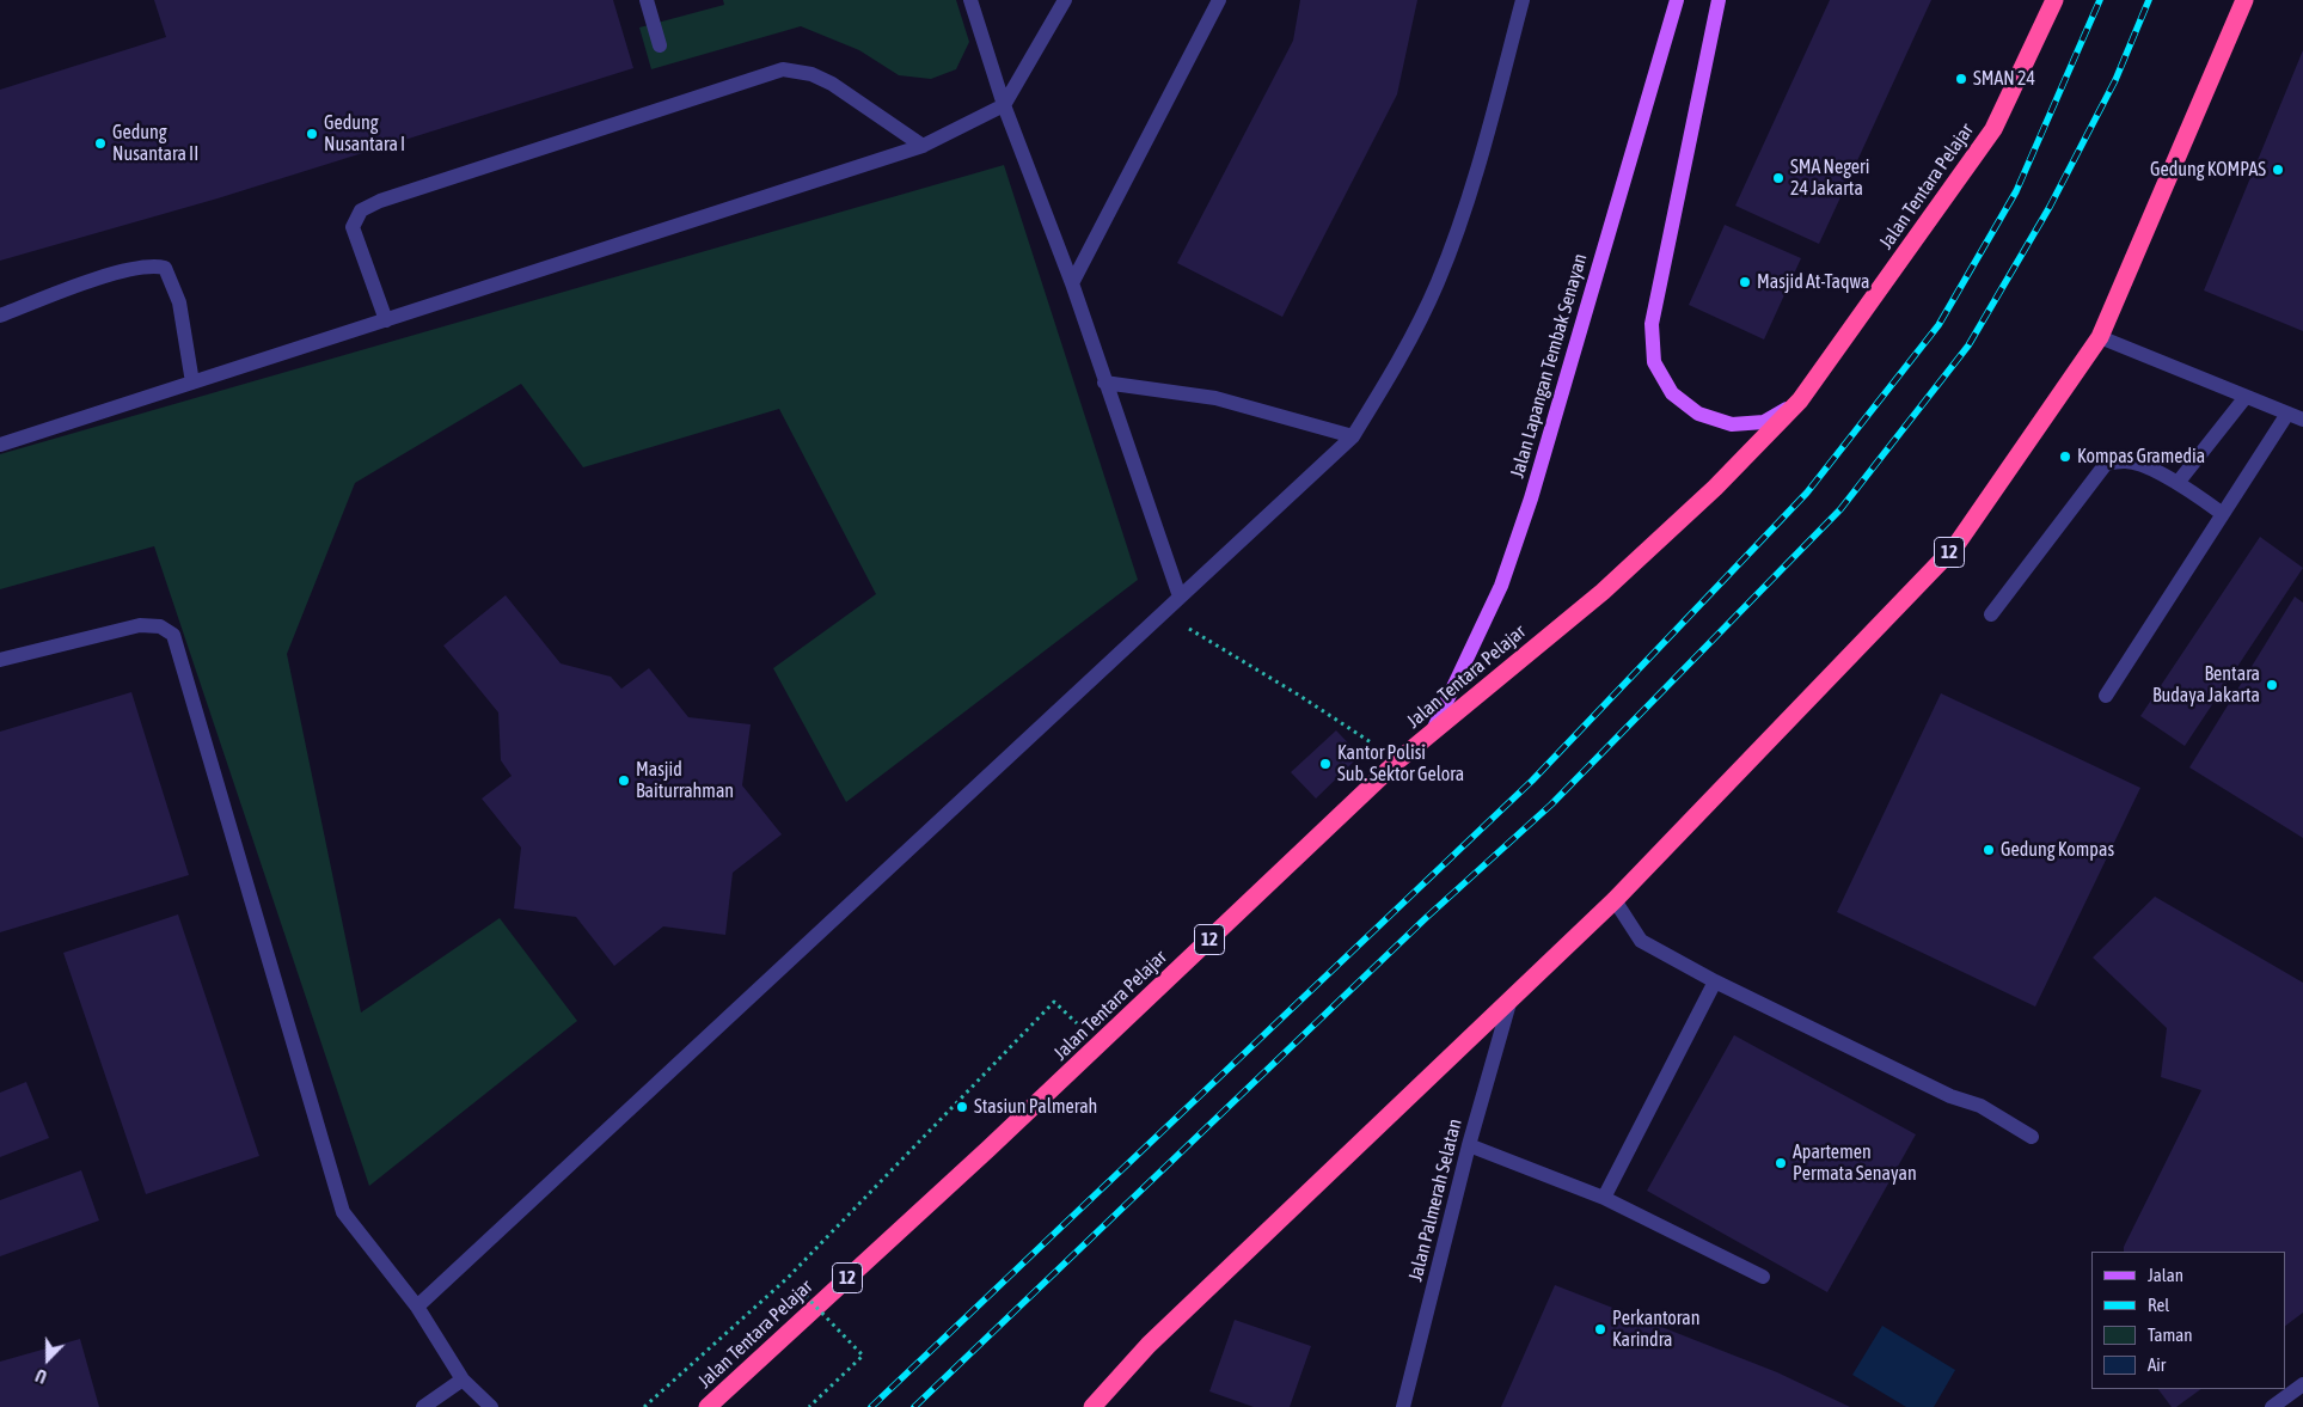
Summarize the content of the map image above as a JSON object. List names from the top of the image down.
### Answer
{
  "streets": {
    "highway": ["Jalan Tentara Pelajar", "12"],
    "main road": ["Jalan Lapangan Tembak Senayan"],
    "street": ["Jalan Palmerah Selatan"]
  },
  "crossings": [
    ["Jalan Tentara Pelajar", "Jalan Lapangan Tembak Senayan"],
    ["12", "Jalan Palmerah Selatan"]
  ],
  "places": [
    "SMAN 24",
    "Gedung Nusantara I",
    "Gedung Nusantara II",
    "Gedung KOMPAS",
    "SMA Negeri 24 Jakarta",
    "Masjid At-Taqwa",
    "Kompas Gramedia",
    "Bentara Budaya Jakarta",
    "Kantor Polisi Sub. Sektor Gelora",
    "Masjid Baiturrahman",
    "Gedung Kompas",
    "Stasiun Palmerah",
    "Apartemen Permata Senayan",
    "Perkantoran Karindra"
  ],
  "legend": [
    "Jalan",
    "Rel",
    "Taman",
    "Air"
  ],
  "north": "bottom"
}
